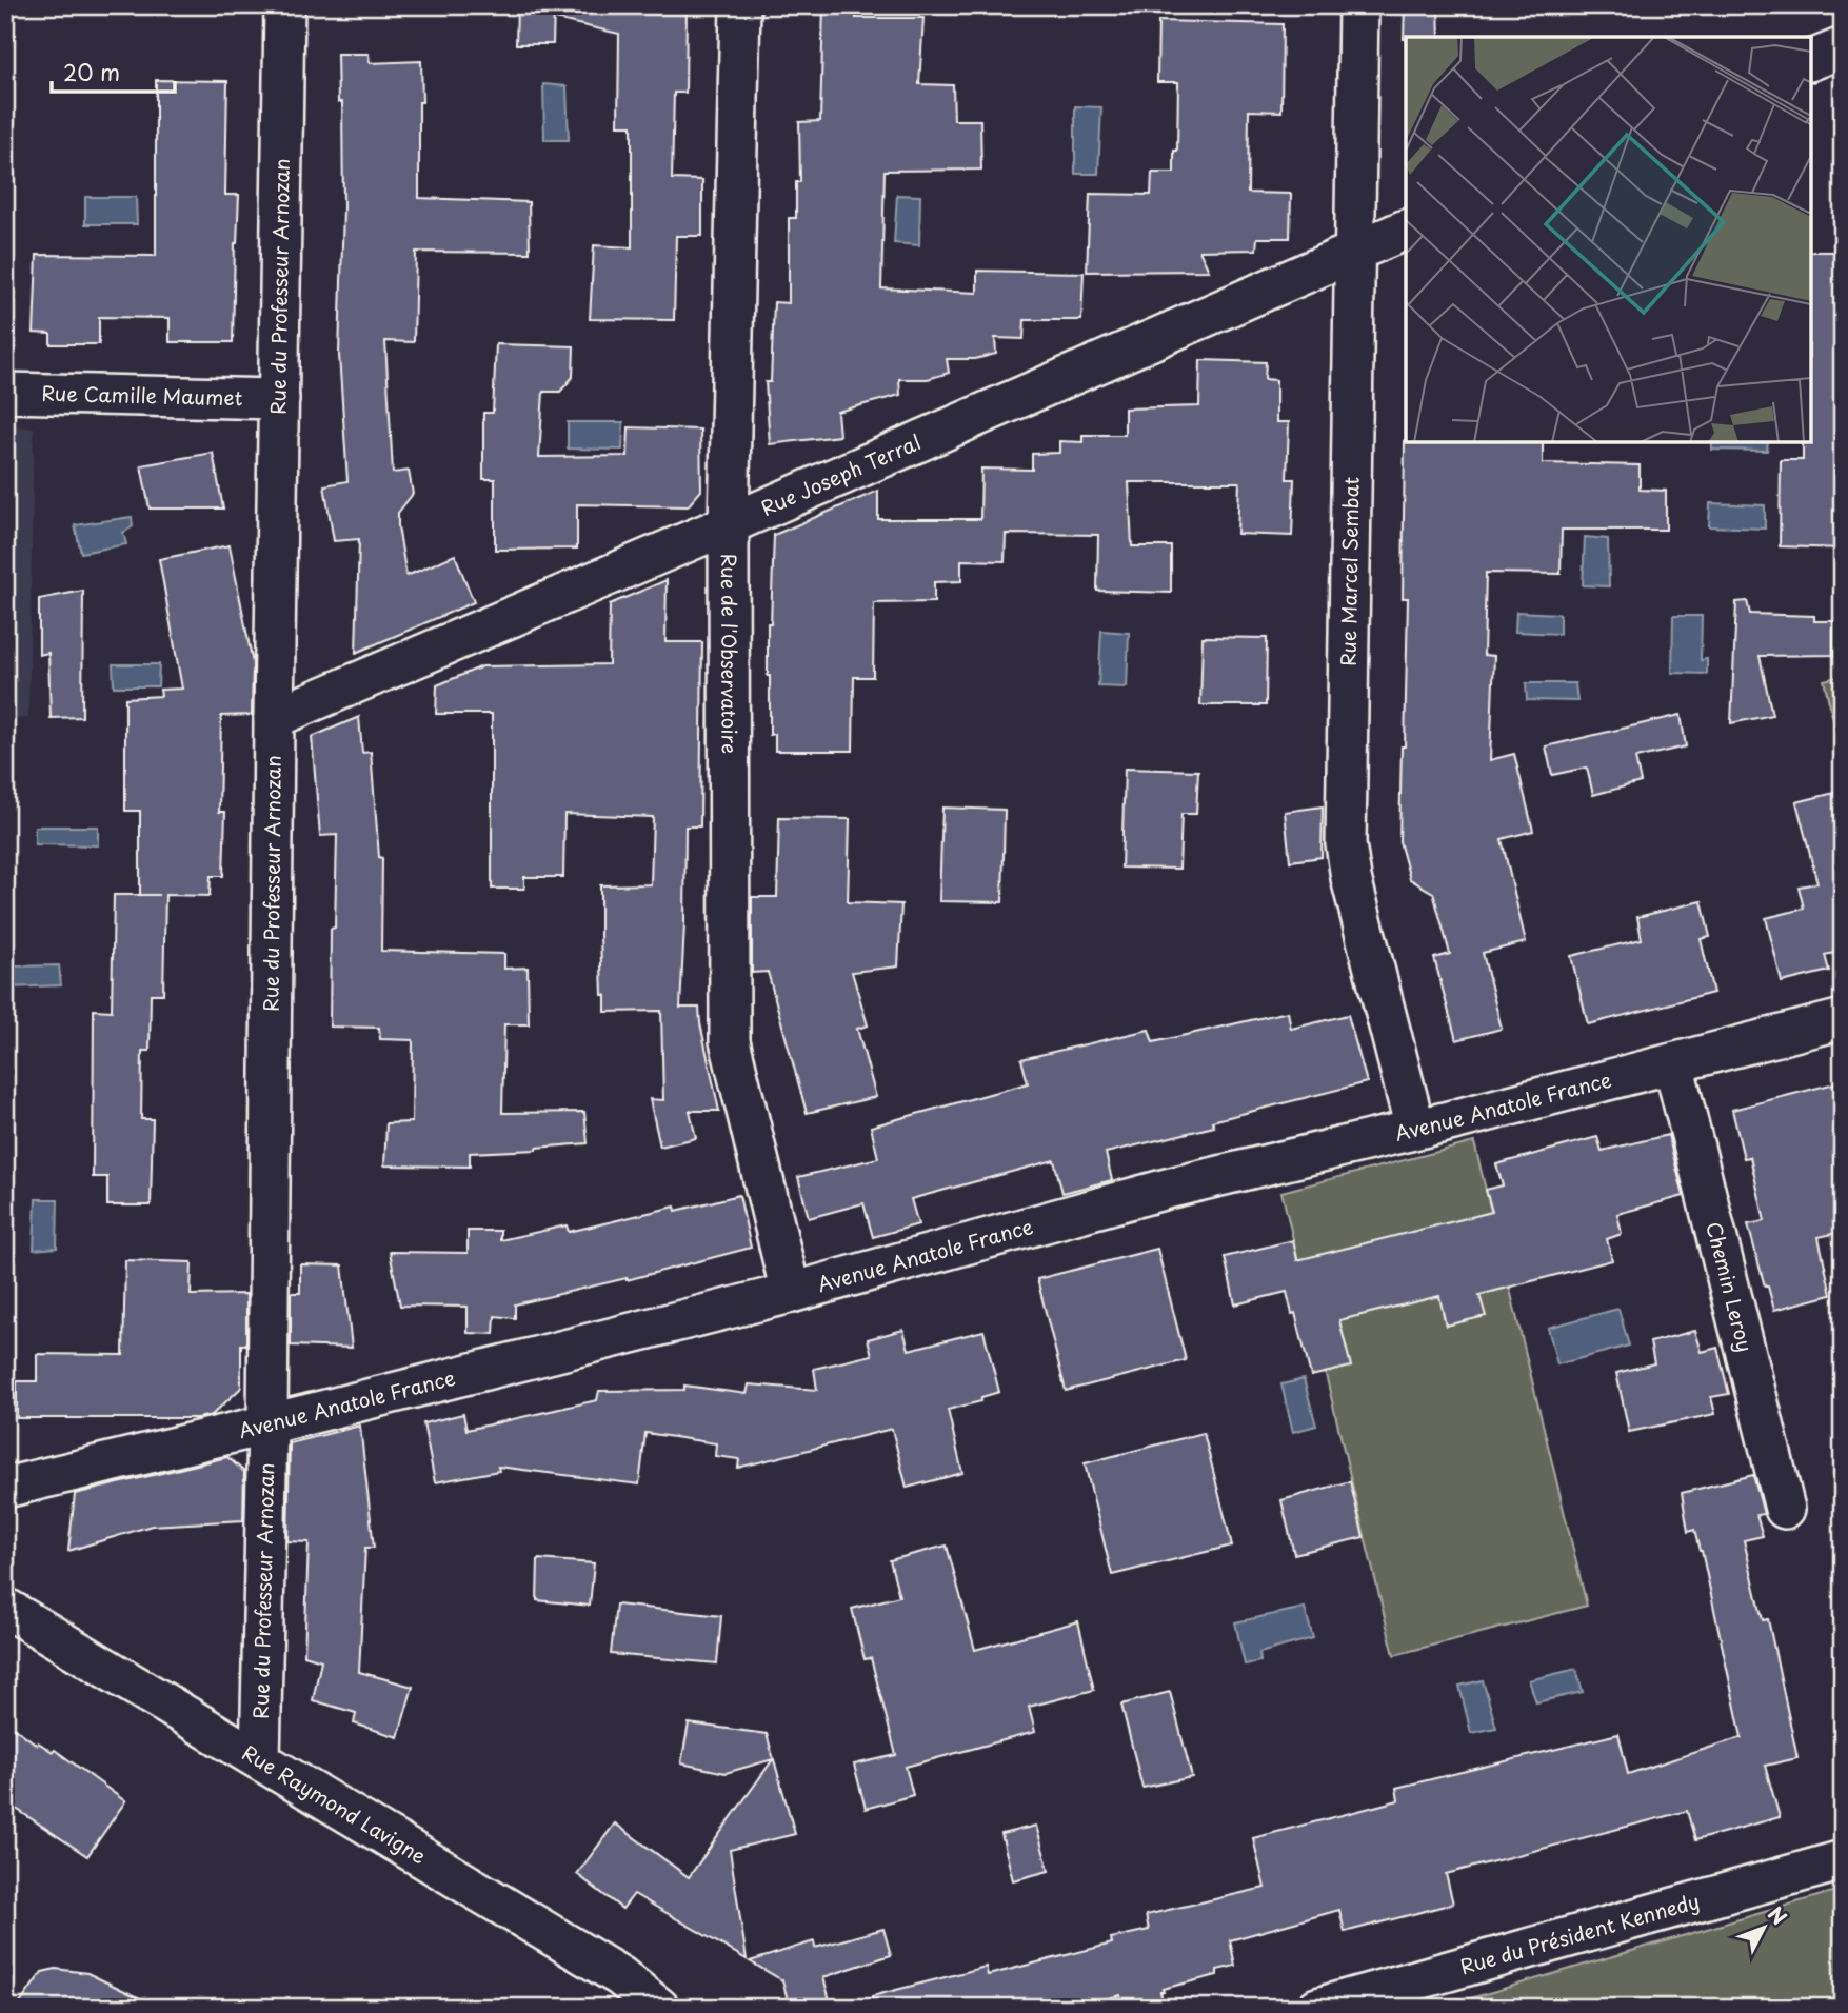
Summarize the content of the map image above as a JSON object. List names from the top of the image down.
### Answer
{
  "streets": {
    "street": [
      "Rue du Professeur Arnozan",
      "Rue Camille Maumet",
      "Rue Joseph Terral",
      "Rue Marcel Sembat",
      "Rue de l'Observatoire",
      "Avenue Anatole France",
      "Chemin Leroy",
      "Rue Raymond Lavigne",
      "Rue du Président Kennedy"
    ]
  },
  "crossings": [
    ["Rue du Professeur Arnozan", "Rue Camille Maumet"],
    ["Rue du Professeur Arnozan", "Rue Joseph Terral"],
    ["Rue du Professeur Arnozan", "Avenue Anatole France"],
    ["Rue du Professeur Arnozan", "Rue Raymond Lavigne"],
    ["Rue Joseph Terral", "Rue Marcel Sembat"],
    ["Rue Joseph Terral", "Rue de l'Observatoire"],
    ["Rue Marcel Sembat", "Avenue Anatole France"],
    ["Rue de l'Observatoire", "Avenue Anatole France"],
    ["Avenue Anatole France", "Chemin Leroy"]
  ],
  "scale_bar": "20 m",
  "north": "top right"
}
